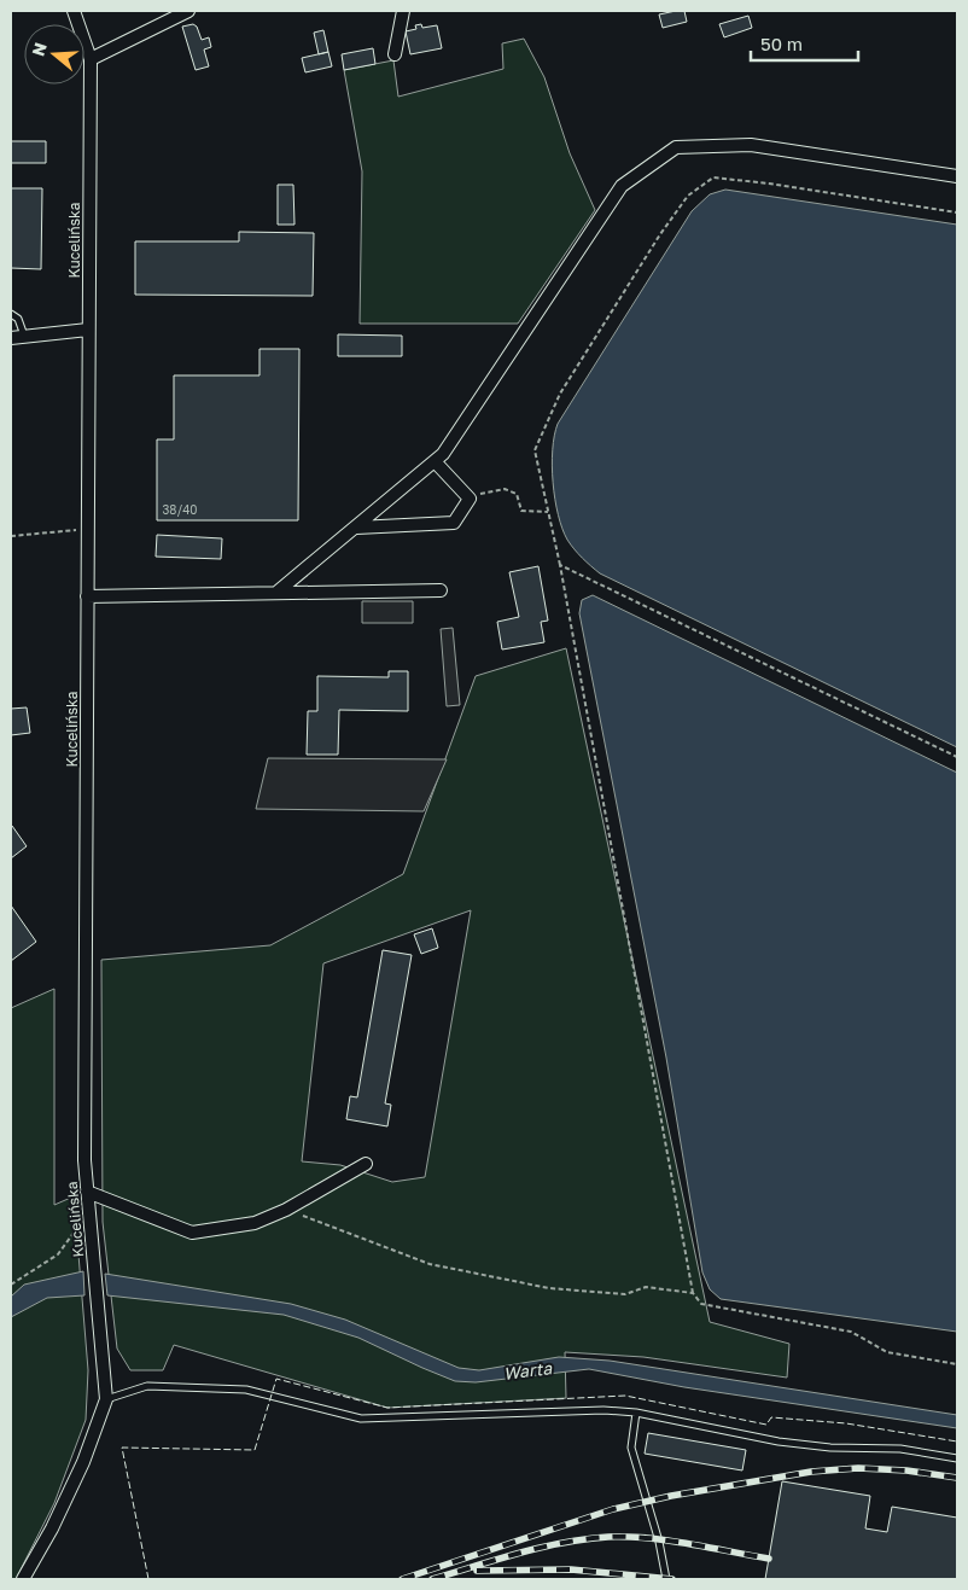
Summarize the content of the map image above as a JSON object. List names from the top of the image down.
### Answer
{
  "streets": {
    "street": ["Kucelińska"]
  },
  "water": ["Warta"],
  "house_numbers": ["38/40"],
  "scale_bar": "50 m",
  "north": "left"
}
